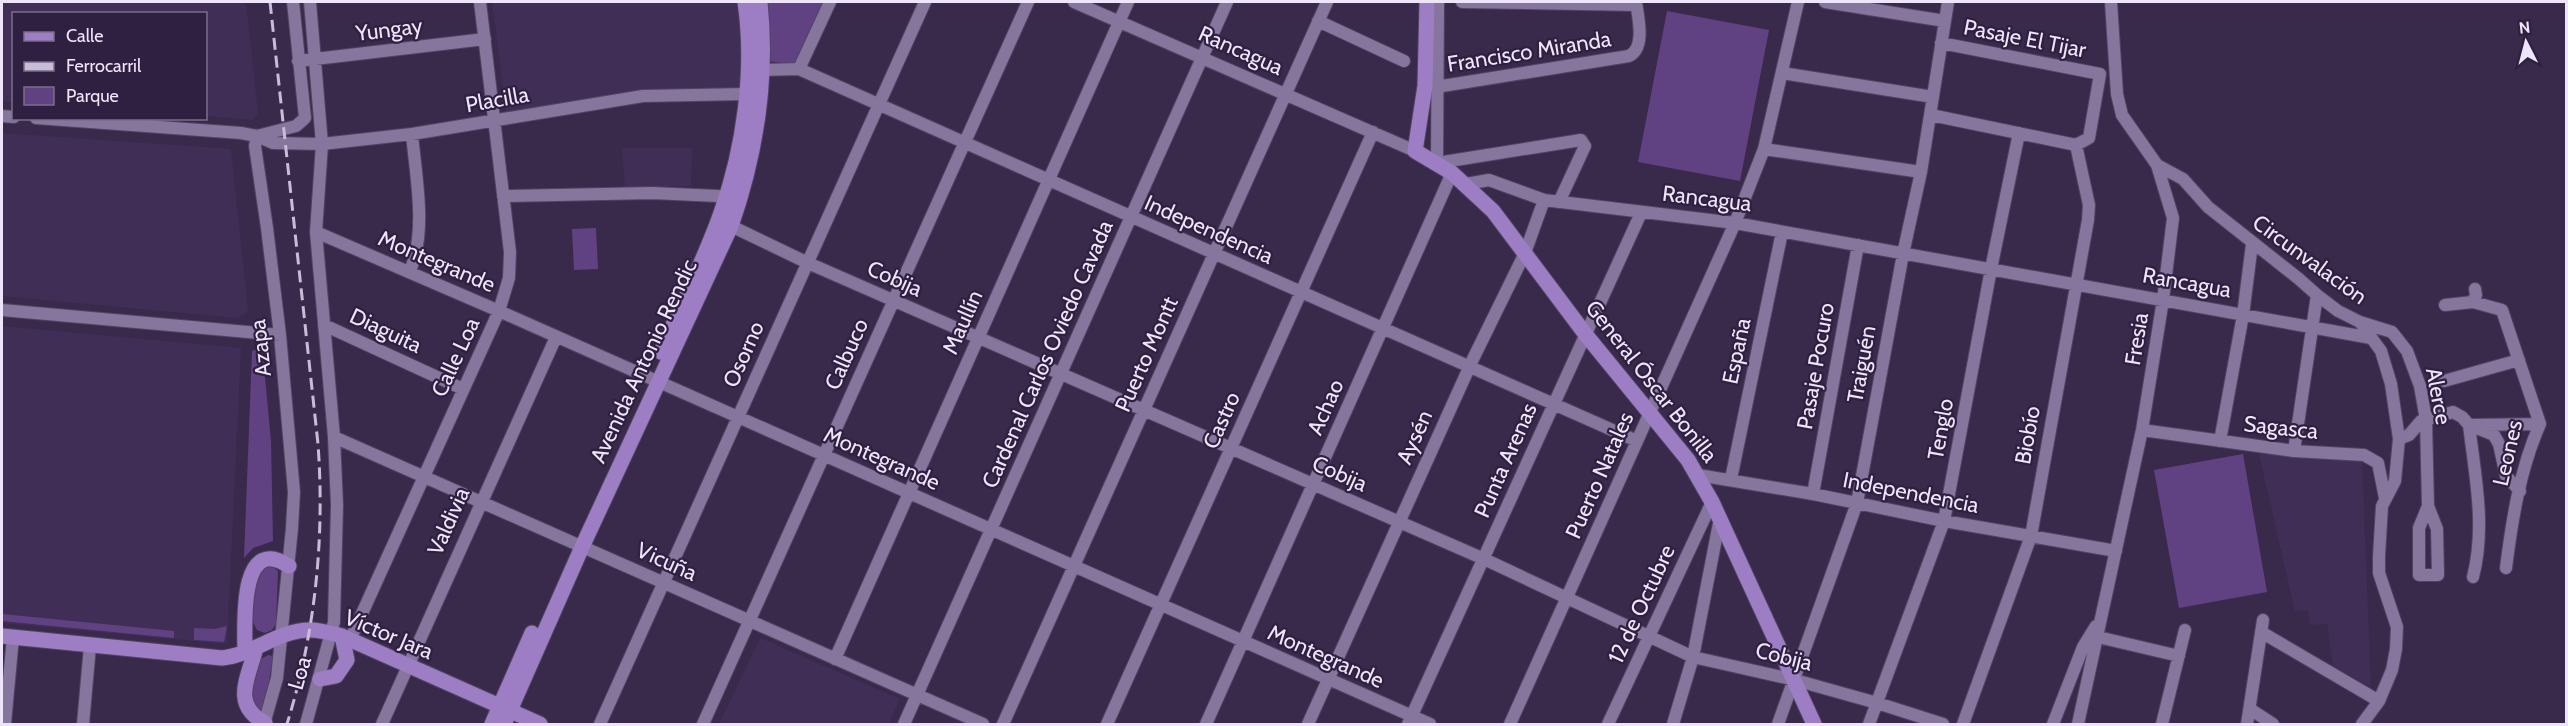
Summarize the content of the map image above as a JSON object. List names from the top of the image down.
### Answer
{
  "streets": {
    "main road": [
      "Rancagua",
      "Avenida Antonio Rendic",
      "General Óscar Bonilla",
      "Víctor Jara"
    ],
    "street": [
      "Yungay",
      "Pasaje El Tijar",
      "Francisco Miranda",
      "Placilla",
      "Independencia",
      "Circunvalación",
      "Montegrande",
      "Cobija",
      "Maullín",
      "Diaguita",
      "Fresia",
      "Azapa",
      "España",
      "Osorno",
      "Calbuco",
      "Cardenal Carlos Oviedo Cavada",
      "Puerto Montt",
      "Calle Loa",
      "Traiguén",
      "Pasaje Pocuro",
      "Alerce",
      "Achao",
      "Castro",
      "Sagasca",
      "Tenglo",
      "Biobío",
      "Aysén",
      "Leones",
      "Punta Arenas",
      "Puerto Natales",
      "Valdivia",
      "Vicuña",
      "12 de Octubre",
      "Loa"
    ]
  },
  "crossings": [
    ["Yungay", "Calle Loa"],
    ["Pasaje El Tijar", "Traiguén"],
    ["Pasaje El Tijar", "Biobío"],
    ["Rancagua", "Circunvalación"],
    ["Rancagua", "Maullín"],
    ["Rancagua", "Fresia"],
    ["Rancagua", "España"],
    ["Rancagua", "Cardenal Carlos Oviedo Cavada"],
    ["Rancagua", "Puerto Montt"],
    ["Rancagua", "Traiguén"],
    ["Rancagua", "Pasaje Pocuro"],
    ["Rancagua", "General Óscar Bonilla"],
    ["Rancagua", "Achao"],
    ["Rancagua", "Castro"],
    ["Rancagua", "Tenglo"],
    ["Rancagua", "Biobío"],
    ["Rancagua", "Aysén"],
    ["Rancagua", "Punta Arenas"],
    ["Rancagua", "Puerto Natales"],
    ["Placilla", "Azapa"],
    ["Placilla", "Calle Loa"],
    ["Placilla", "Avenida Antonio Rendic"],
    ["Independencia", "Maullín"],
    ["Independencia", "Fresia"],
    ["Independencia", "España"],
    ["Independencia", "Osorno"],
    ["Independencia", "Calbuco"],
    ["Independencia", "Cardenal Carlos Oviedo Cavada"],
    ["Independencia", "Puerto Montt"],
    ["Independencia", "Avenida Antonio Rendic"],
    ["Independencia", "Traiguén"],
    ["Independencia", "Pasaje Pocuro"],
    ["Independencia", "General Óscar Bonilla"],
    ["Independencia", "Achao"],
    ["Independencia", "Castro"],
    ["Independencia", "Tenglo"],
    ["Independencia", "Biobío"],
    ["Independencia", "Aysén"],
    ["Independencia", "Punta Arenas"],
    ["Independencia", "Puerto Natales"],
    ["Circunvalación", "Fresia"],
    ["Circunvalación", "Alerce"],
    ["Circunvalación", "Sagasca"],
    ["Montegrande", "Maullín"],
    ["Montegrande", "Osorno"],
    ["Montegrande", "Calbuco"],
    ["Montegrande", "Cardenal Carlos Oviedo Cavada"],
    ["Montegrande", "Puerto Montt"],
    ["Montegrande", "Calle Loa"],
    ["Montegrande", "Avenida Antonio Rendic"],
    ["Montegrande", "Achao"],
    ["Montegrande", "Castro"],
    ["Montegrande", "Aysén"],
    ["Montegrande", "Punta Arenas"],
    ["Montegrande", "Valdivia"],
    ["Cobija", "Maullín"],
    ["Cobija", "Osorno"],
    ["Cobija", "Calbuco"],
    ["Cobija", "Cardenal Carlos Oviedo Cavada"],
    ["Cobija", "Puerto Montt"],
    ["Cobija", "Avenida Antonio Rendic"],
    ["Cobija", "Traiguén"],
    ["Cobija", "General Óscar Bonilla"],
    ["Cobija", "Achao"],
    ["Cobija", "Castro"],
    ["Cobija", "Tenglo"],
    ["Cobija", "Aysén"],
    ["Cobija", "Punta Arenas"],
    ["Cobija", "Puerto Natales"],
    ["Cobija", "12 de Octubre"],
    ["Maullín", "Vicuña"],
    ["Diaguita", "Calle Loa"],
    ["Fresia", "Sagasca"],
    ["Azapa", "Víctor Jara"],
    ["Osorno", "Vicuña"],
    ["Calbuco", "Vicuña"],
    ["Cardenal Carlos Oviedo Cavada", "Vicuña"],
    ["Calle Loa", "Vicuña"],
    ["Calle Loa", "Víctor Jara"],
    ["Calle Loa", "Loa"],
    ["Avenida Antonio Rendic", "Vicuña"],
    ["Avenida Antonio Rendic", "Víctor Jara"],
    ["Traiguén", "General Óscar Bonilla"],
    ["General Óscar Bonilla", "Aysén"],
    ["General Óscar Bonilla", "Punta Arenas"],
    ["General Óscar Bonilla", "Puerto Natales"],
    ["General Óscar Bonilla", "12 de Octubre"],
    ["Valdivia", "Vicuña"],
    ["Valdivia", "Víctor Jara"],
    ["Víctor Jara", "Loa"]
  ],
  "legend": ["Calle", "Ferrocarril", "Parque"],
  "north": "top"
}
